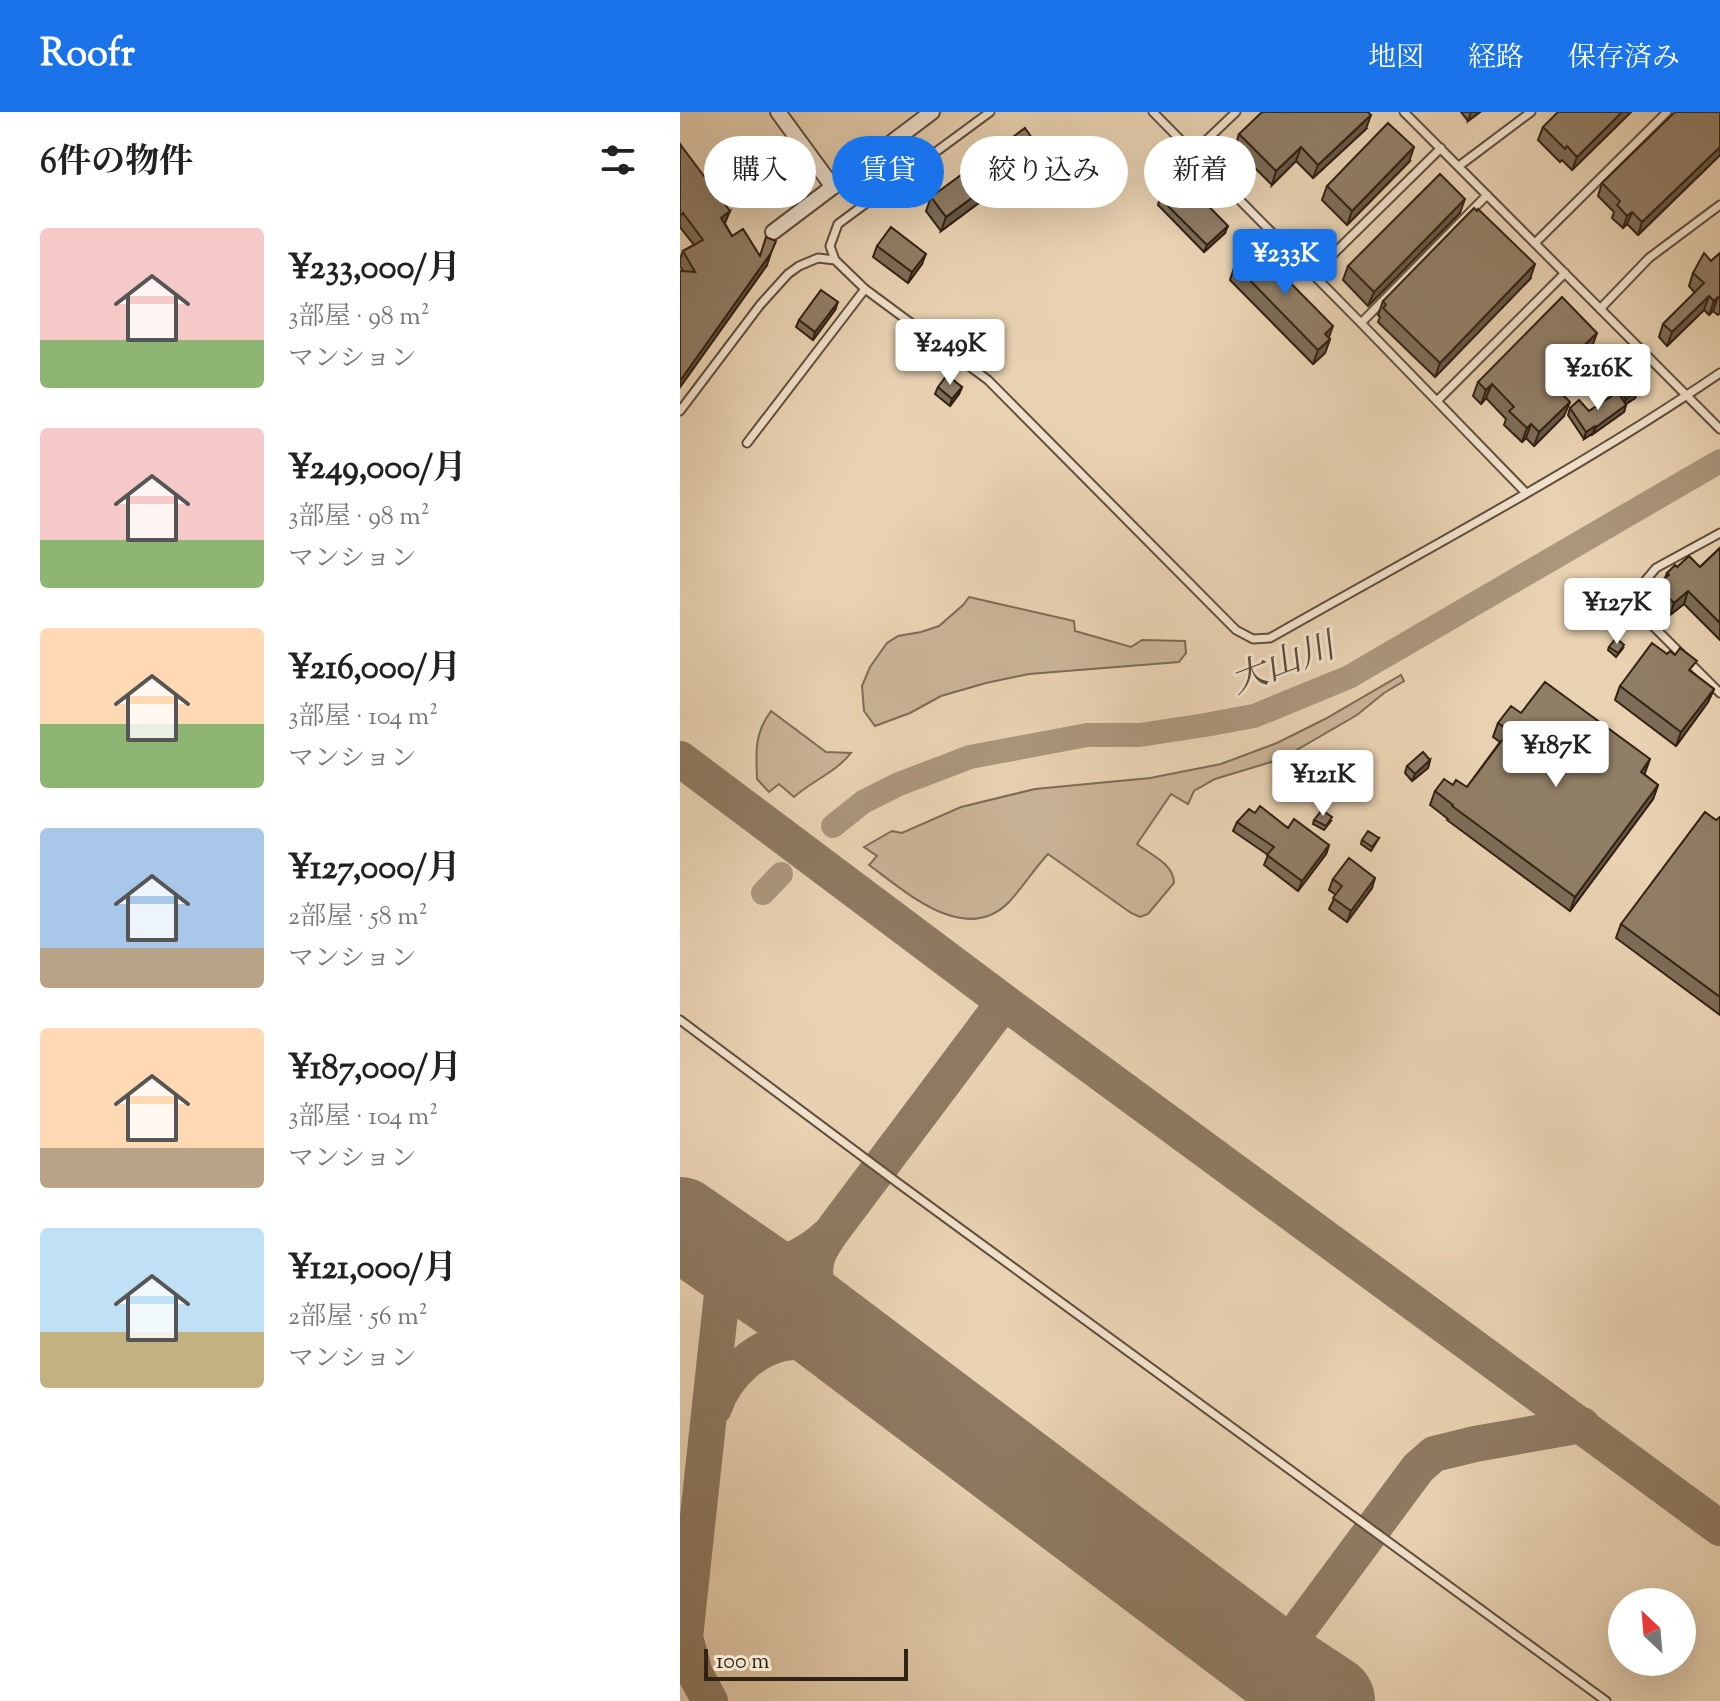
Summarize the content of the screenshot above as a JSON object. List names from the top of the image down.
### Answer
{
  "water": ["大山川"],
  "scale_bar": "100 m",
  "north": "top left",
  "page": {
    "header": "Roofr",
    "nav": ["地図", "経路", "保存済み"],
    "heading": "6件の物件",
    "chip": [
      "購入",
      "賃貸",
      "絞り込み",
      "新着"
    ],
    "list": [
      {
        "name": "¥233,000/月",
        "note": "3部屋 · 98 m² · マンション"
      },
      {
        "name": "¥249,000/月",
        "note": "3部屋 · 98 m² · マンション"
      },
      {
        "name": "¥216,000/月",
        "note": "3部屋 · 104 m² · マンション"
      },
      {
        "name": "¥127,000/月",
        "note": "2部屋 · 58 m² · マンション"
      },
      {
        "name": "¥187,000/月",
        "note": "3部屋 · 104 m² · マンション"
      },
      {
        "name": "¥121,000/月",
        "note": "2部屋 · 56 m² · マンション"
      }
    ],
    "price": [
      "¥233K",
      "¥249K",
      "¥216K",
      "¥127K",
      "¥187K",
      "¥121K"
    ],
    "scale": "100 m"
  }
}
